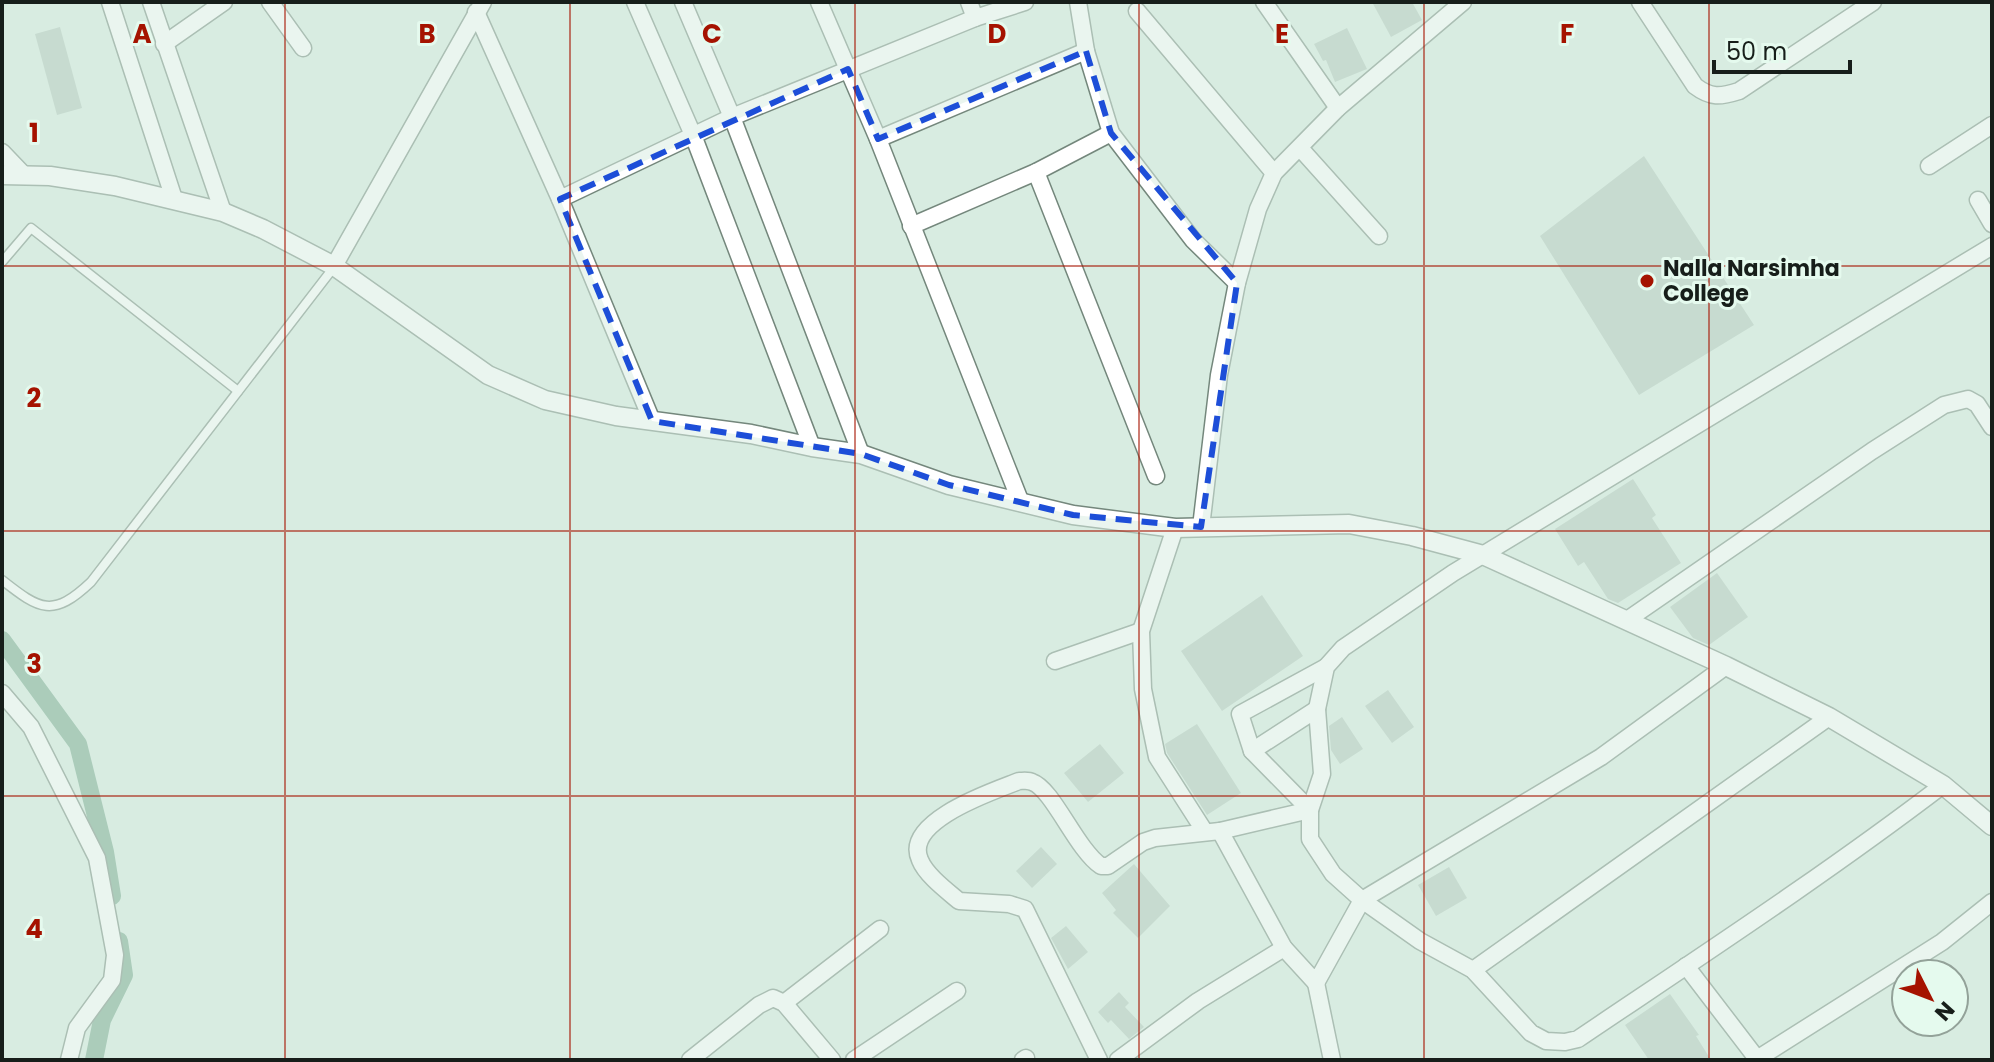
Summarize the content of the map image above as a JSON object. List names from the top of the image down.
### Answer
{
  "places": ["Nalla Narsimha College"],
  "scale_bar": "50 m",
  "north": "bottom right",
  "grid": {
    "columns": [
      "A",
      "B",
      "C",
      "D",
      "E",
      "F"
    ],
    "rows": [
      "1",
      "2",
      "3",
      "4"
    ]
  }
}
